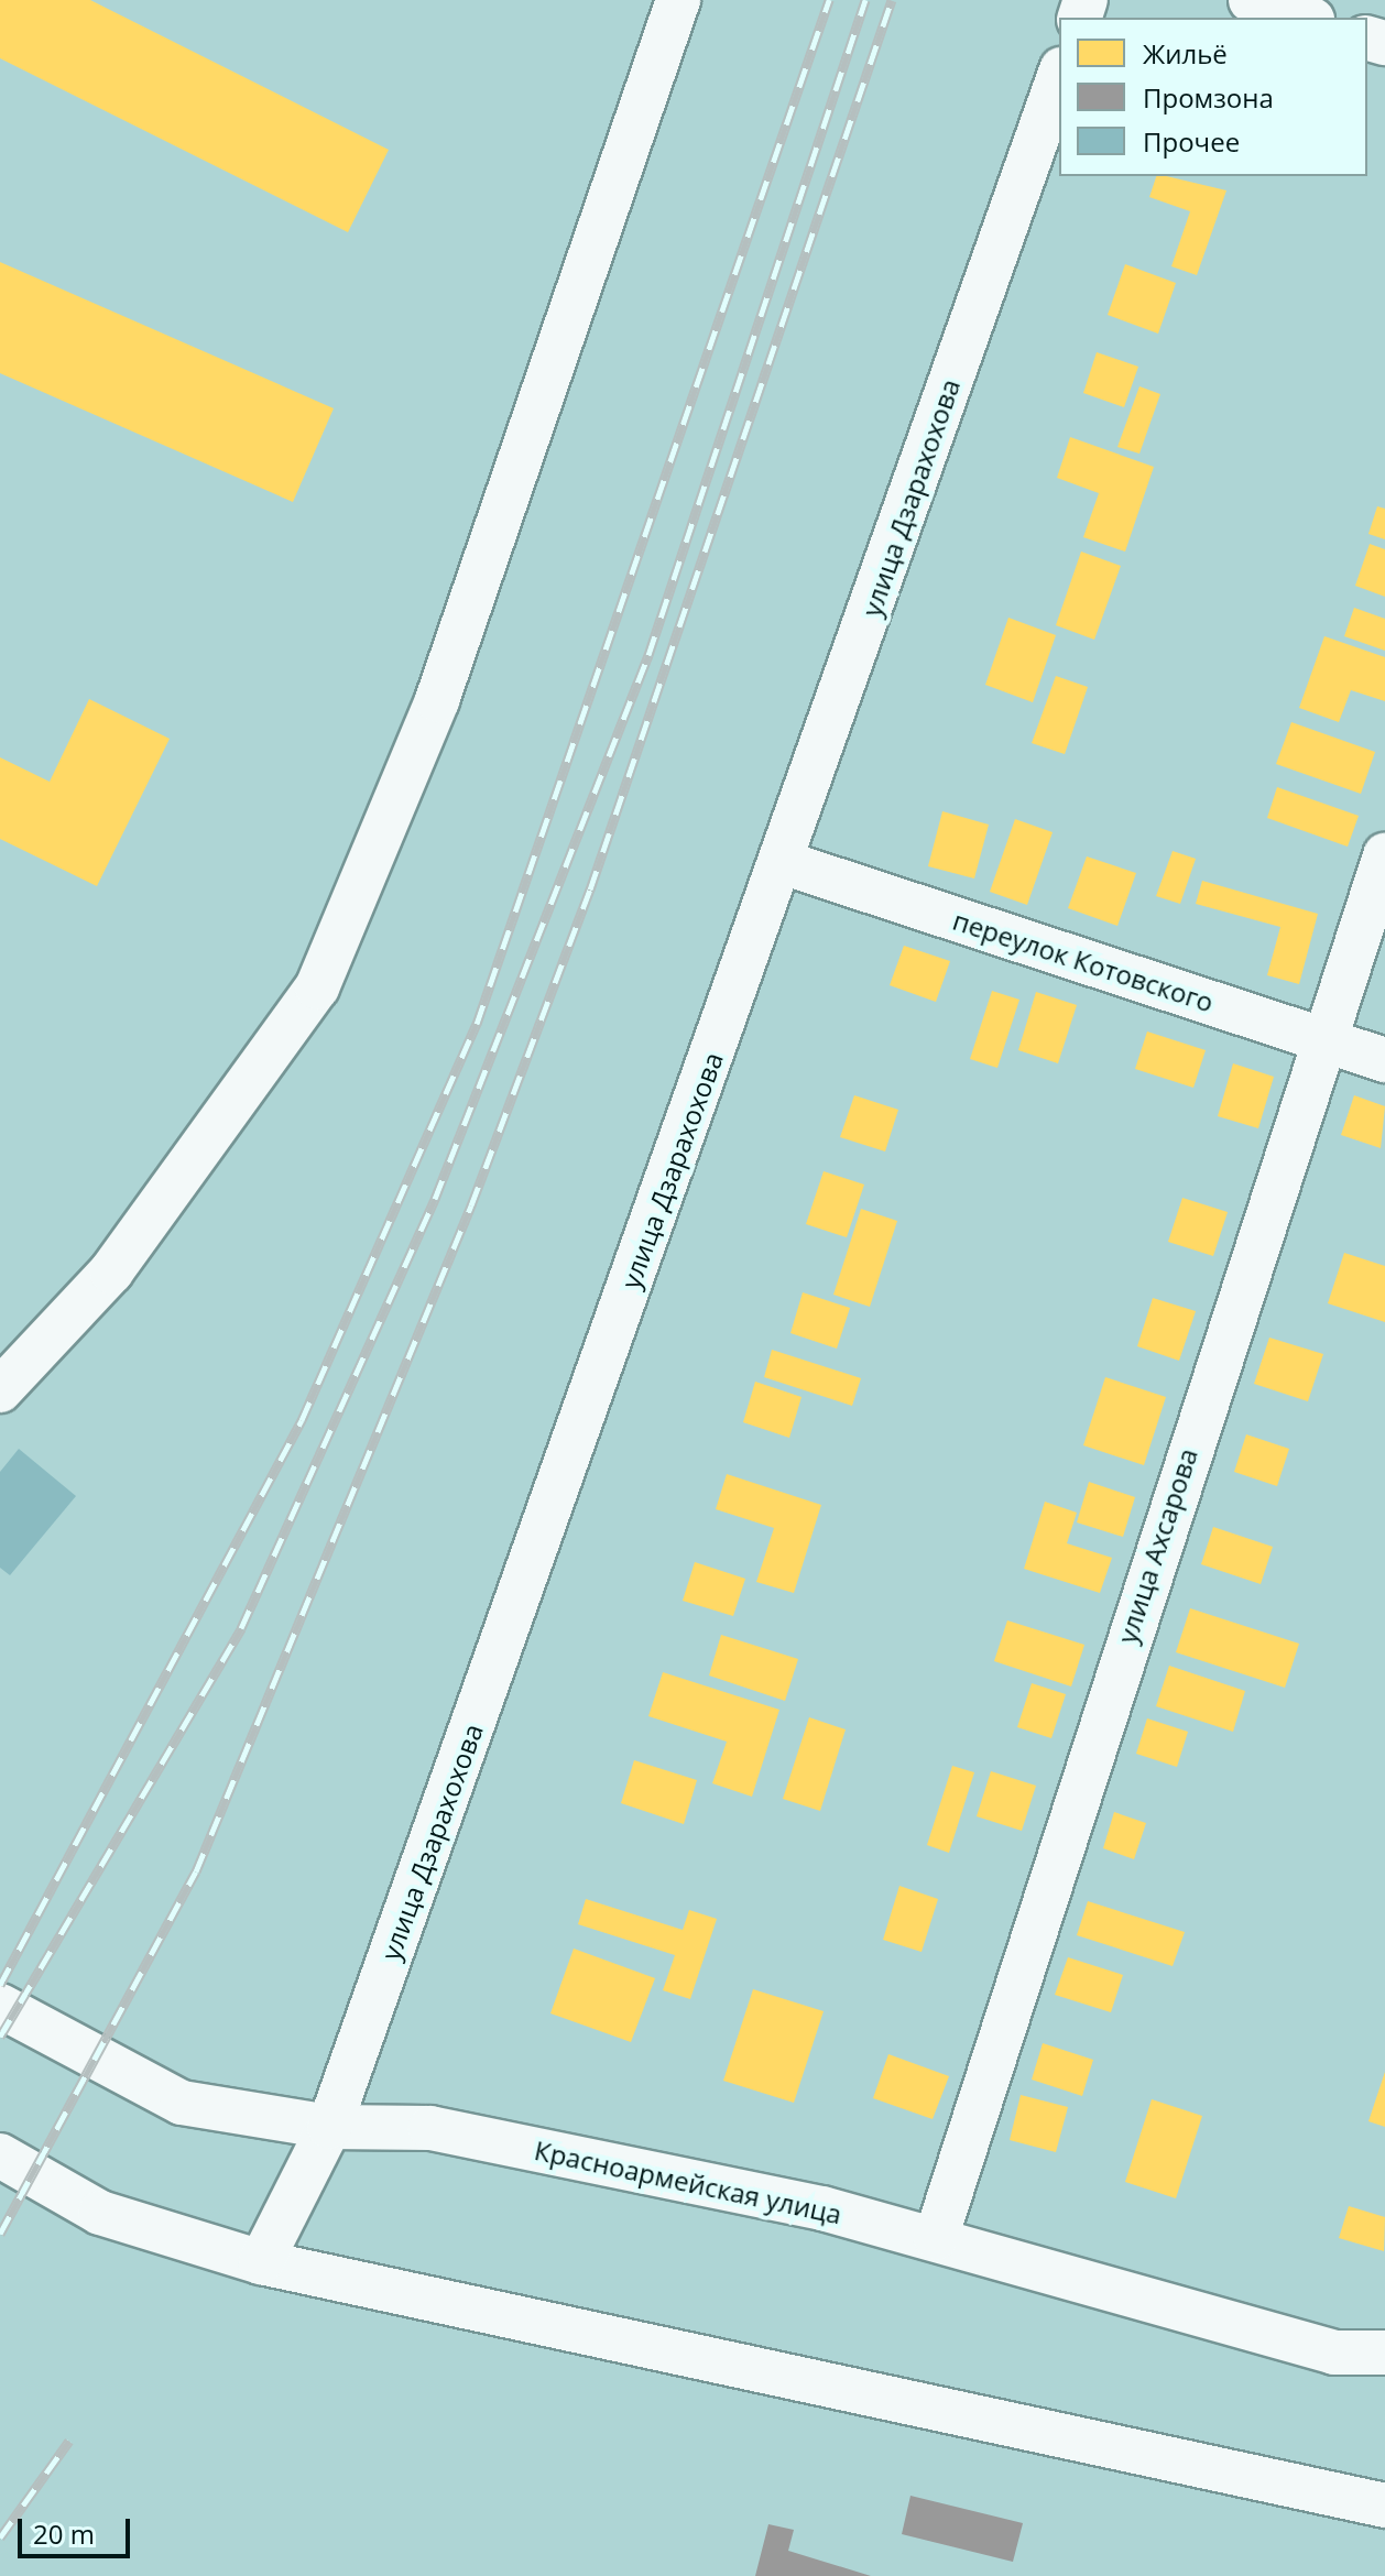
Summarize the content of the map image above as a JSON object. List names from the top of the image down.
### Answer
{
  "streets": {
    "street": [
      "улица Дзарахохова",
      "переулок Котовского",
      "улица Ахсарова",
      "Красноармейская улица"
    ]
  },
  "crossings": [
    ["улица Дзарахохова", "переулок Котовского"],
    ["улица Дзарахохова", "Красноармейская улица"],
    ["переулок Котовского", "улица Ахсарова"],
    ["улица Ахсарова", "Красноармейская улица"]
  ],
  "legend": ["Жильё", "Промзона", "Прочее"],
  "scale_bar": "20 m"
}
